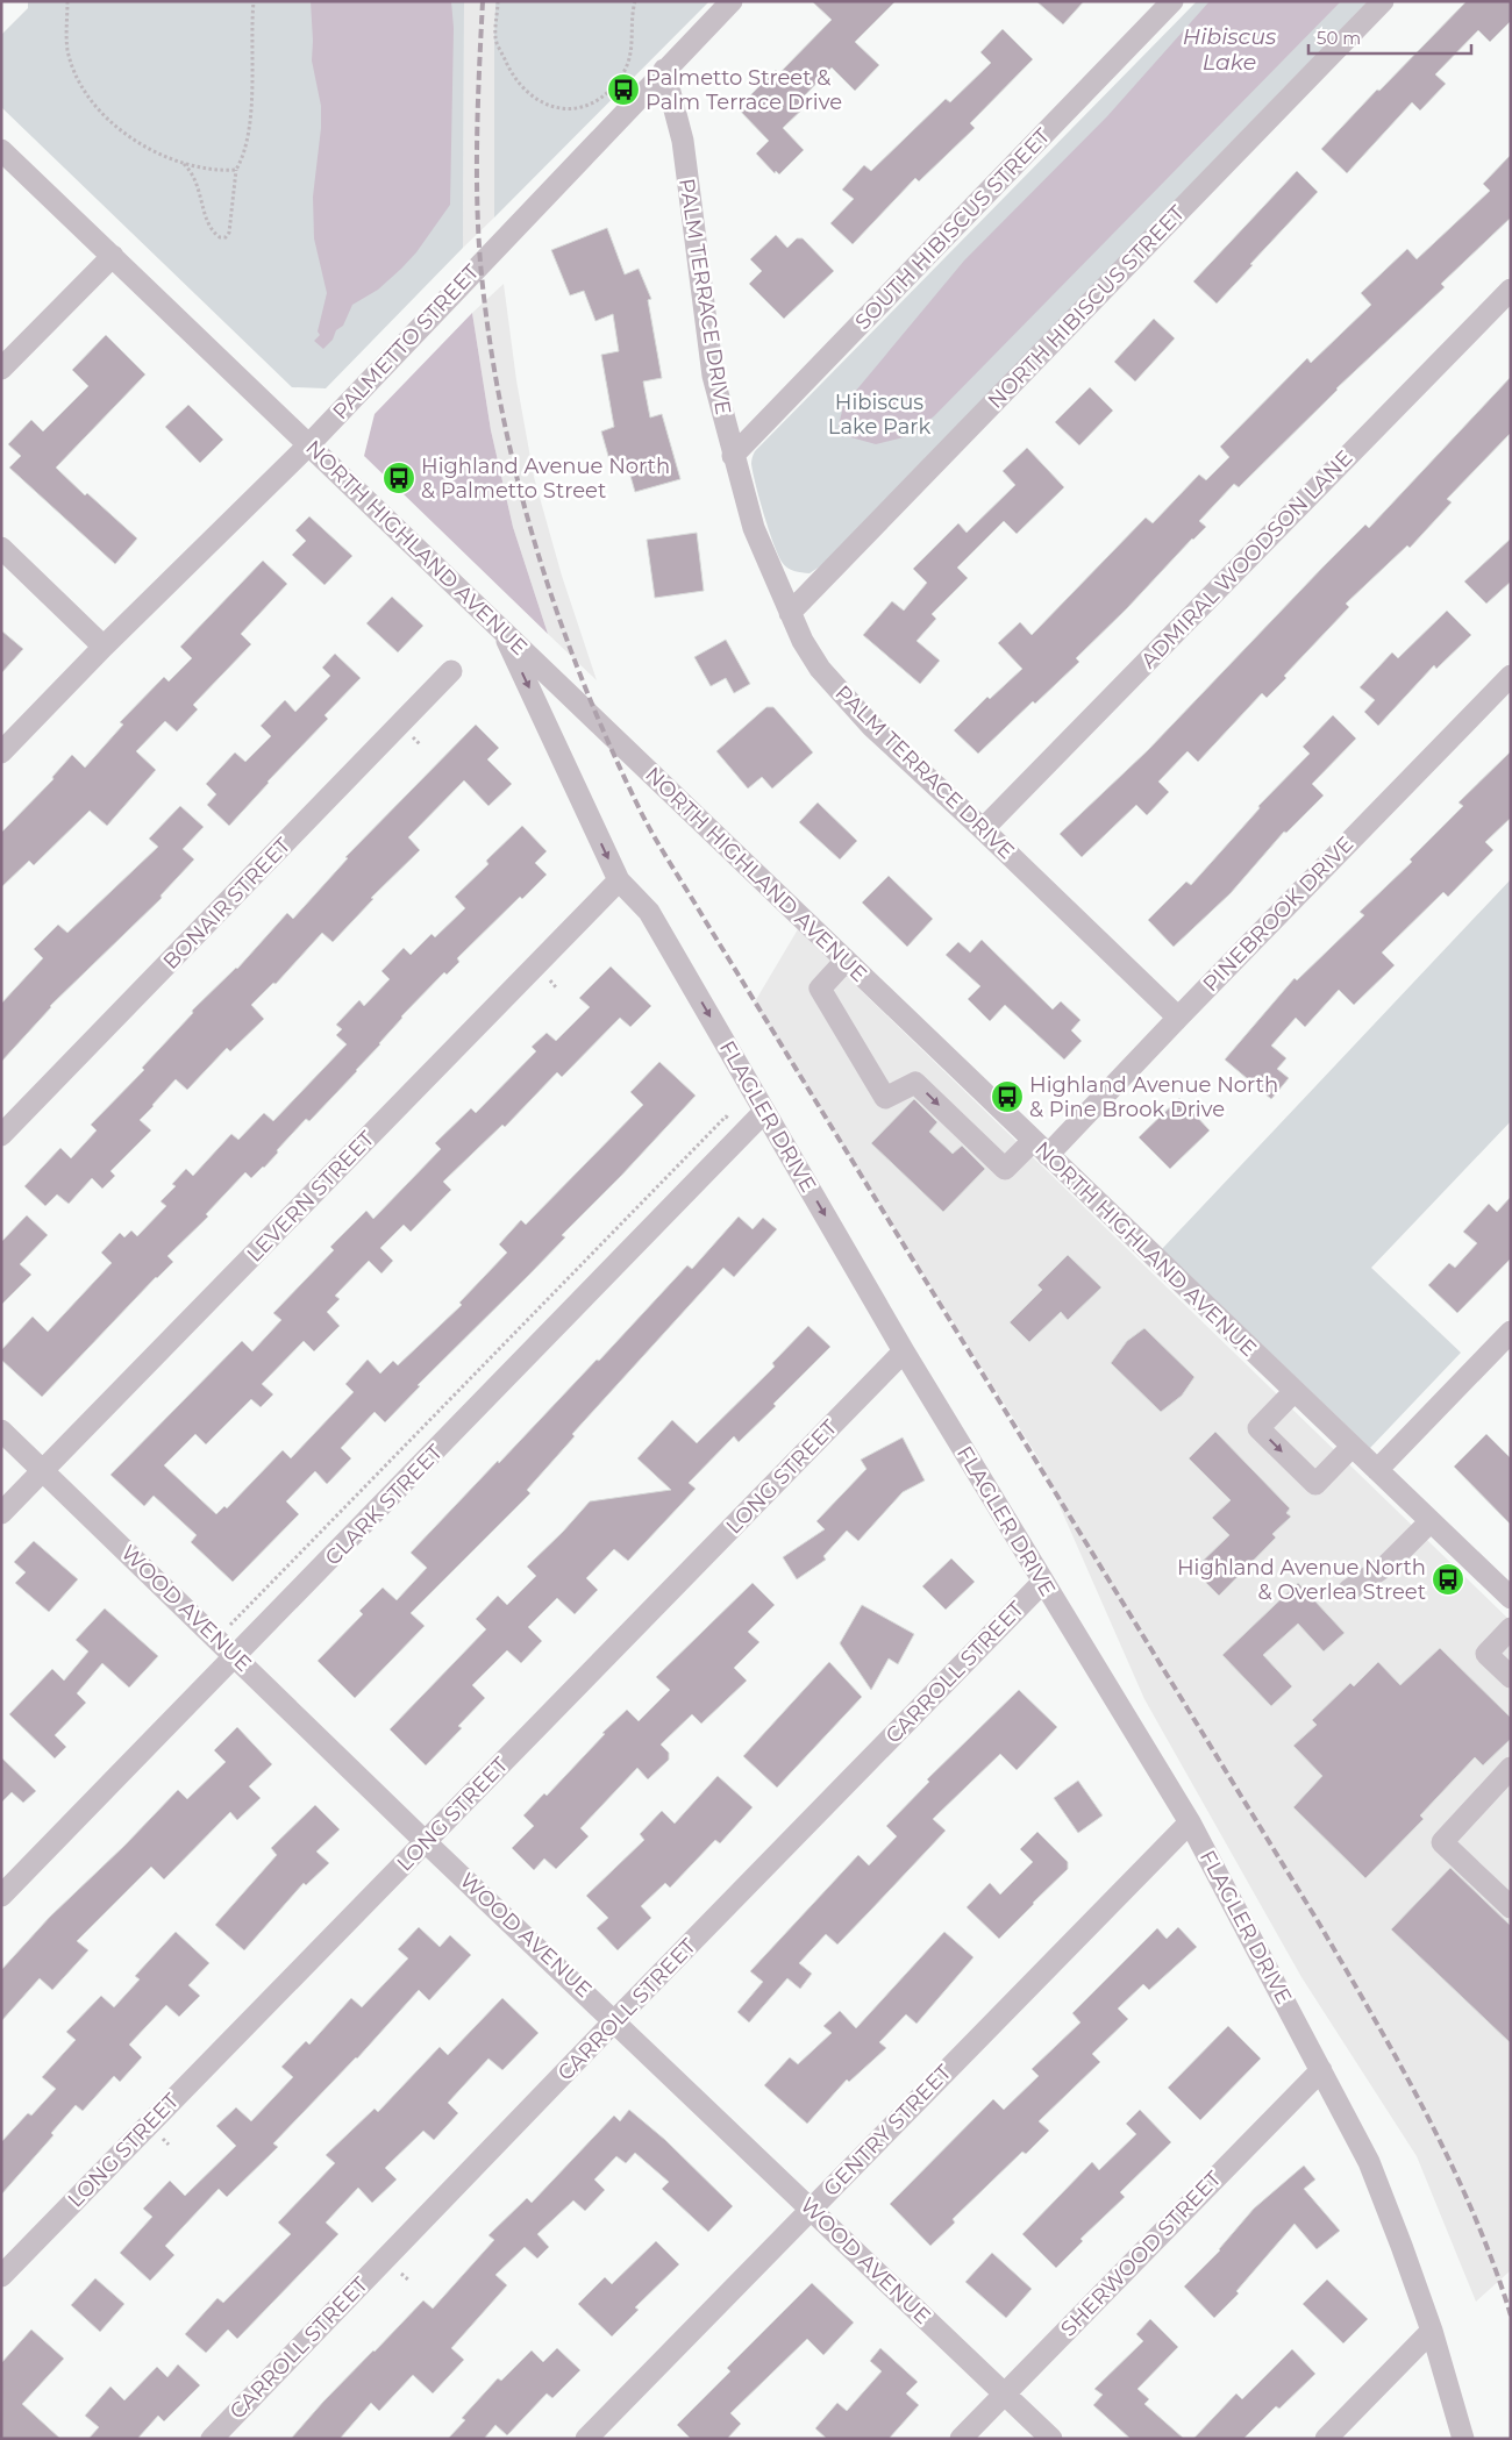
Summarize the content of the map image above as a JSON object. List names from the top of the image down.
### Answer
{
  "streets": {
    "street": [
      "SOUTH HIBISCUS STREET",
      "PALM TERRACE DRIVE",
      "NORTH HIBISCUS STREET",
      "PALMETTO STREET",
      "NORTH HIGHLAND AVENUE",
      "ADMIRAL WOODSON LANE",
      "BONAIR STREET",
      "PINEBROOK DRIVE",
      "FLAGLER DRIVE",
      "LEVERN STREET",
      "LONG STREET",
      "CLARK STREET",
      "WOOD AVENUE",
      "CARROLL STREET",
      "GENTRY STREET",
      "SHERWOOD STREET"
    ]
  },
  "crossings": [
    ["SOUTH HIBISCUS STREET", "PALM TERRACE DRIVE"],
    ["PALM TERRACE DRIVE", "NORTH HIBISCUS STREET"],
    ["PALM TERRACE DRIVE", "PALMETTO STREET"],
    ["PALM TERRACE DRIVE", "ADMIRAL WOODSON LANE"],
    ["PALM TERRACE DRIVE", "PINEBROOK DRIVE"],
    ["PALMETTO STREET", "NORTH HIGHLAND AVENUE"],
    ["NORTH HIGHLAND AVENUE", "PINEBROOK DRIVE"],
    ["NORTH HIGHLAND AVENUE", "FLAGLER DRIVE"],
    ["FLAGLER DRIVE", "LEVERN STREET"],
    ["FLAGLER DRIVE", "LONG STREET"],
    ["FLAGLER DRIVE", "CLARK STREET"],
    ["FLAGLER DRIVE", "CARROLL STREET"],
    ["FLAGLER DRIVE", "GENTRY STREET"],
    ["FLAGLER DRIVE", "SHERWOOD STREET"],
    ["LEVERN STREET", "WOOD AVENUE"],
    ["LONG STREET", "WOOD AVENUE"],
    ["CLARK STREET", "WOOD AVENUE"],
    ["WOOD AVENUE", "CARROLL STREET"],
    ["WOOD AVENUE", "GENTRY STREET"],
    ["WOOD AVENUE", "SHERWOOD STREET"]
  ],
  "one_way": ["FLAGLER DRIVE"],
  "water": ["Hibiscus Lake"],
  "parks": ["Hibiscus Lake Park"],
  "places": {
    "bus stop": [
      "Palmetto Street & Palm Terrace Drive",
      "Highland Avenue North & Palmetto Street",
      "Highland Avenue North & Pine Brook Drive",
      "Highland Avenue North & Overlea Street"
    ]
  },
  "scale_bar": "50 m"
}
